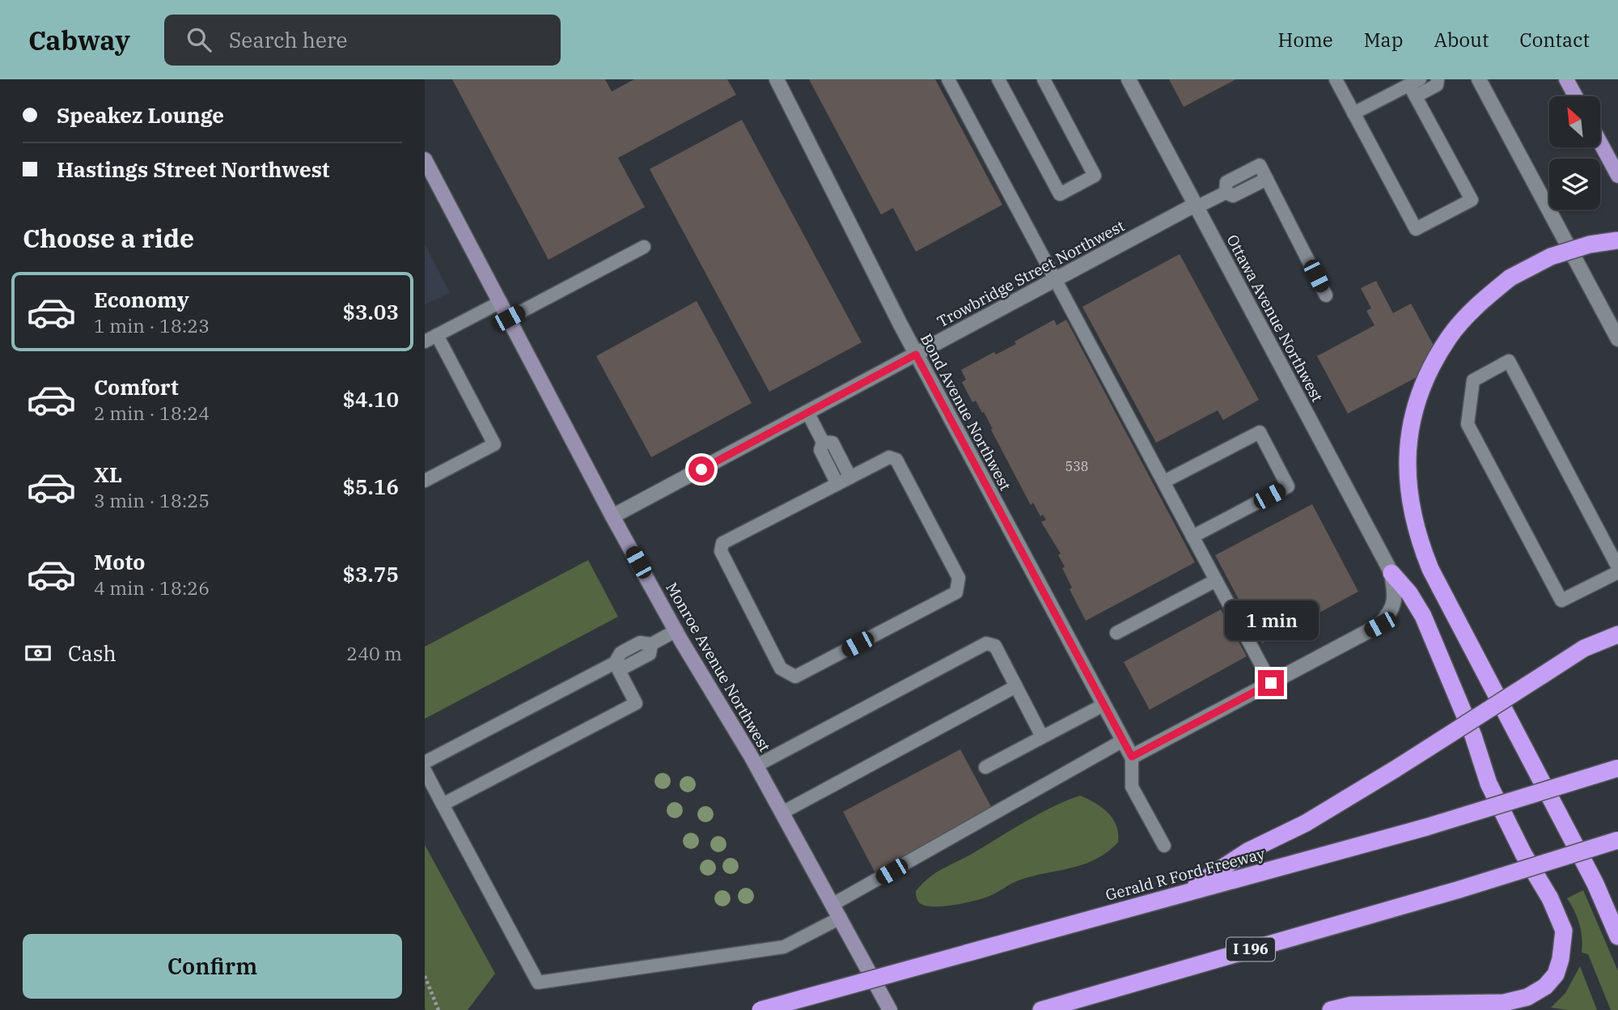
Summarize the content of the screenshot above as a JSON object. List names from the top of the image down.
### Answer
{
  "streets": {
    "highway": ["Gerald R Ford Freeway", "I 196"],
    "main road": ["Monroe Avenue Northwest"],
    "street": ["Trowbridge Street Northwest", "Ottawa Avenue Northwest", "Bond Avenue Northwest"]
  },
  "crossings": [
    ["Trowbridge Street Northwest", "Ottawa Avenue Northwest"],
    ["Trowbridge Street Northwest", "Bond Avenue Northwest"],
    ["Trowbridge Street Northwest", "Monroe Avenue Northwest"]
  ],
  "house_numbers": ["538"],
  "north": "top left",
  "page": {
    "header": "Cabway",
    "search": "Search here",
    "nav": [
      "Home",
      "Map",
      "About",
      "Contact"
    ],
    "banner": ["Speakez Lounge", "Hastings Street Northwest"],
    "heading": "Choose a ride",
    "list": [
      {
        "name": "Economy",
        "note": "1 min · 18:23",
        "value": "$3.03"
      },
      {
        "name": "Comfort",
        "note": "2 min · 18:24",
        "value": "$4.10"
      },
      {
        "name": "XL",
        "note": "3 min · 18:25",
        "value": "$5.16"
      },
      {
        "name": "Moto",
        "note": "4 min · 18:26",
        "value": "$3.75"
      }
    ],
    "bubble": "1 min",
    "pay": ["Cash", "240 m"],
    "buttons": "Confirm"
  }
}
